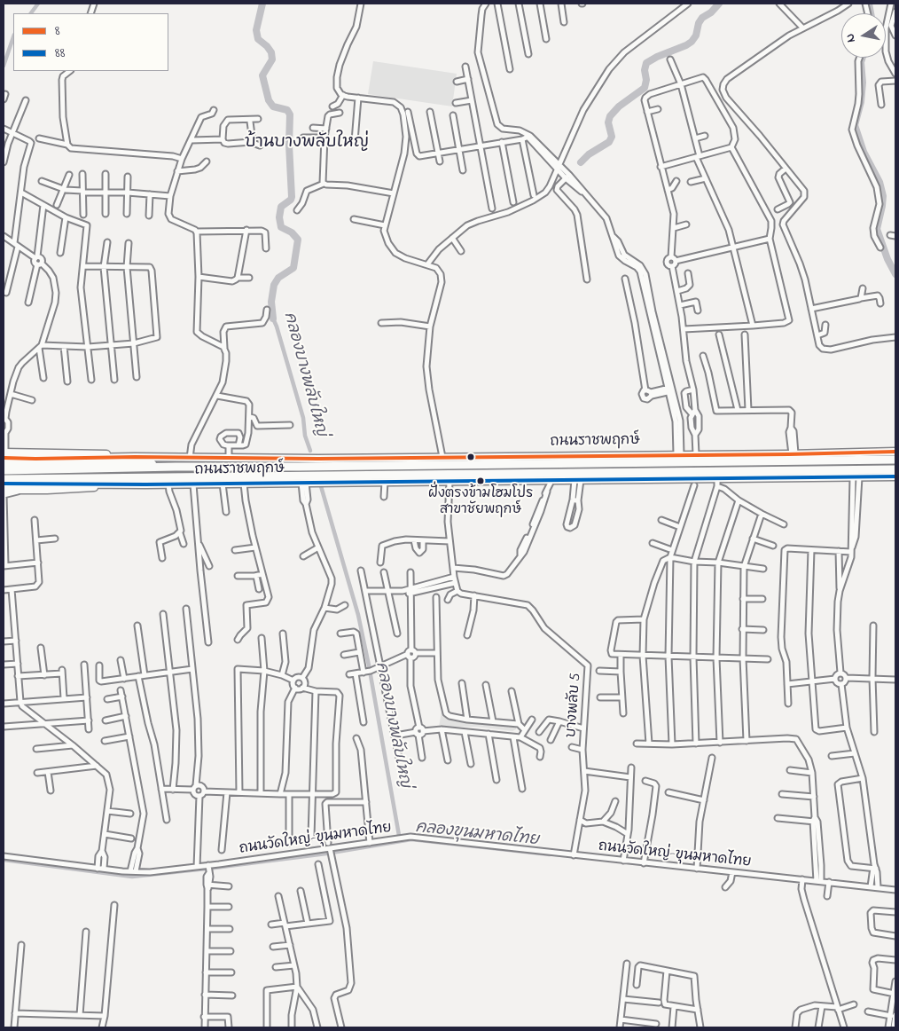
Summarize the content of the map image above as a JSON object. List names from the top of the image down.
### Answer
{
  "streets": {
    "main road": ["ถนนราชพฤกษ์"],
    "street": ["บางพลับ 5", "ถนนวัดใหญ่-ขุนมหาดไทย"]
  },
  "crossings": [
    ["บางพลับ 5", "ถนนวัดใหญ่-ขุนมหาดไทย"]
  ],
  "districts": ["บ้านบางพลับใหญ่"],
  "water": ["คลองบางพลับใหญ่", "คลองขุนมหาดไทย"],
  "places": ["ฝั่งตรงข้ามโฮมโปร สาขาชัยพฤกษ์"],
  "lines": ["transit line 8", "transit line 88"],
  "legend": ["8", "88"],
  "north": "left"
}
